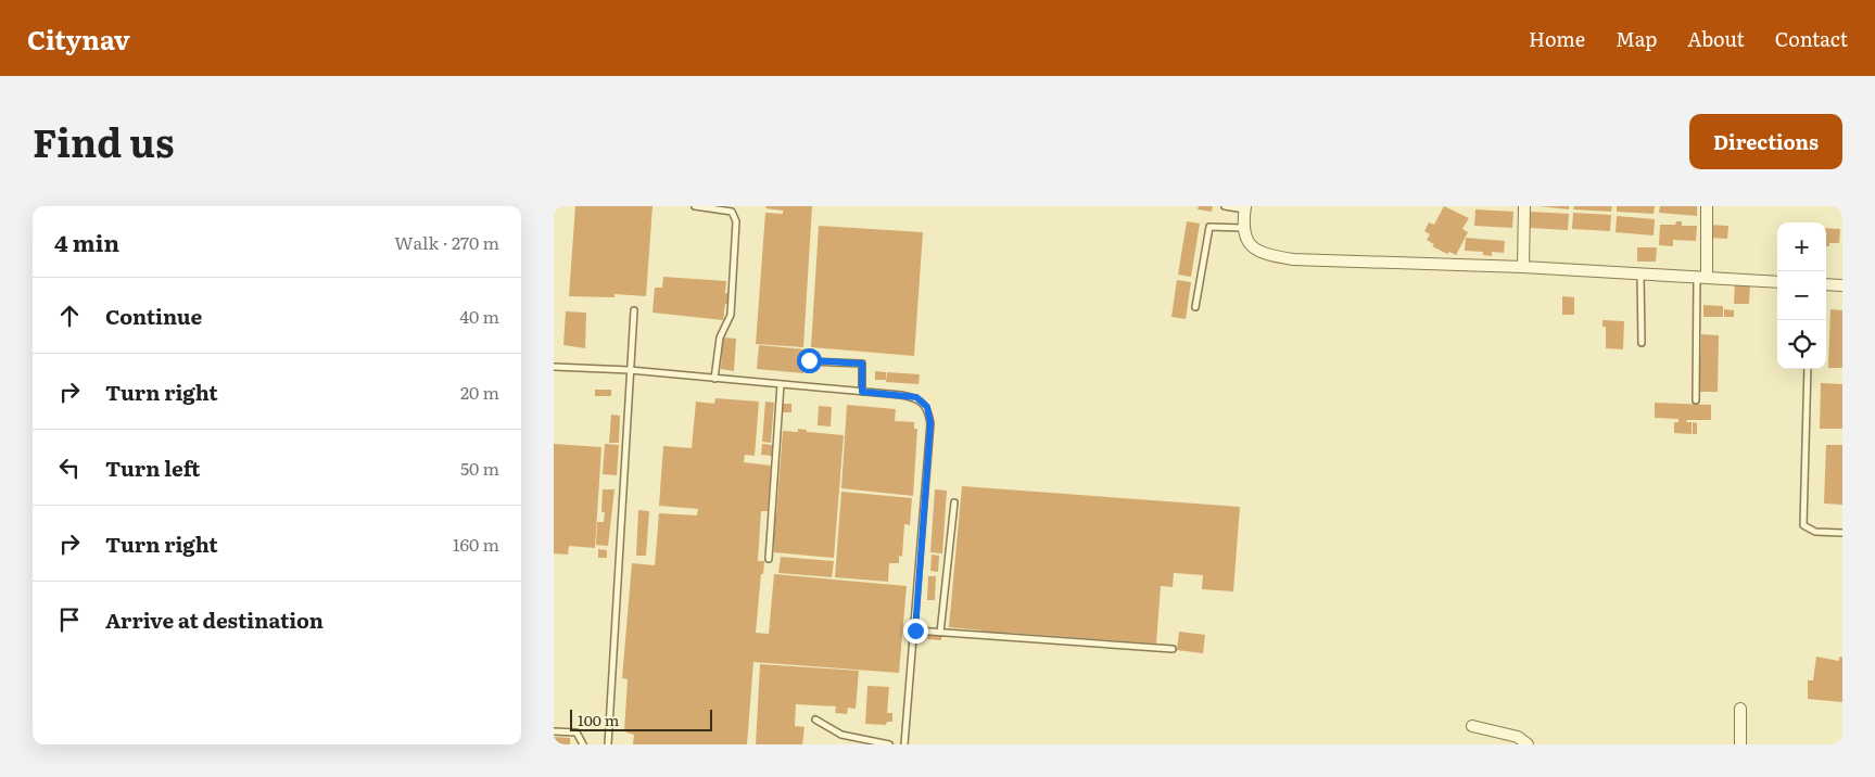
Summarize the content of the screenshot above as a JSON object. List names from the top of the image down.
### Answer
{
  "scale_bar": "100 m",
  "page": {
    "header": "Citynav",
    "nav": [
      "Home",
      "Map",
      "About",
      "Contact"
    ],
    "title": "Find us",
    "buttons": "Directions",
    "heading": ["4 min", "Walk · 270 m"],
    "map_buttons": ["+", "−"],
    "list": [
      ["Continue", "40 m"],
      ["Turn right", "20 m"],
      ["Turn left", "50 m"],
      ["Turn right", "160 m"],
      "Arrive at destination"
    ],
    "scale": "100 m"
  }
}
